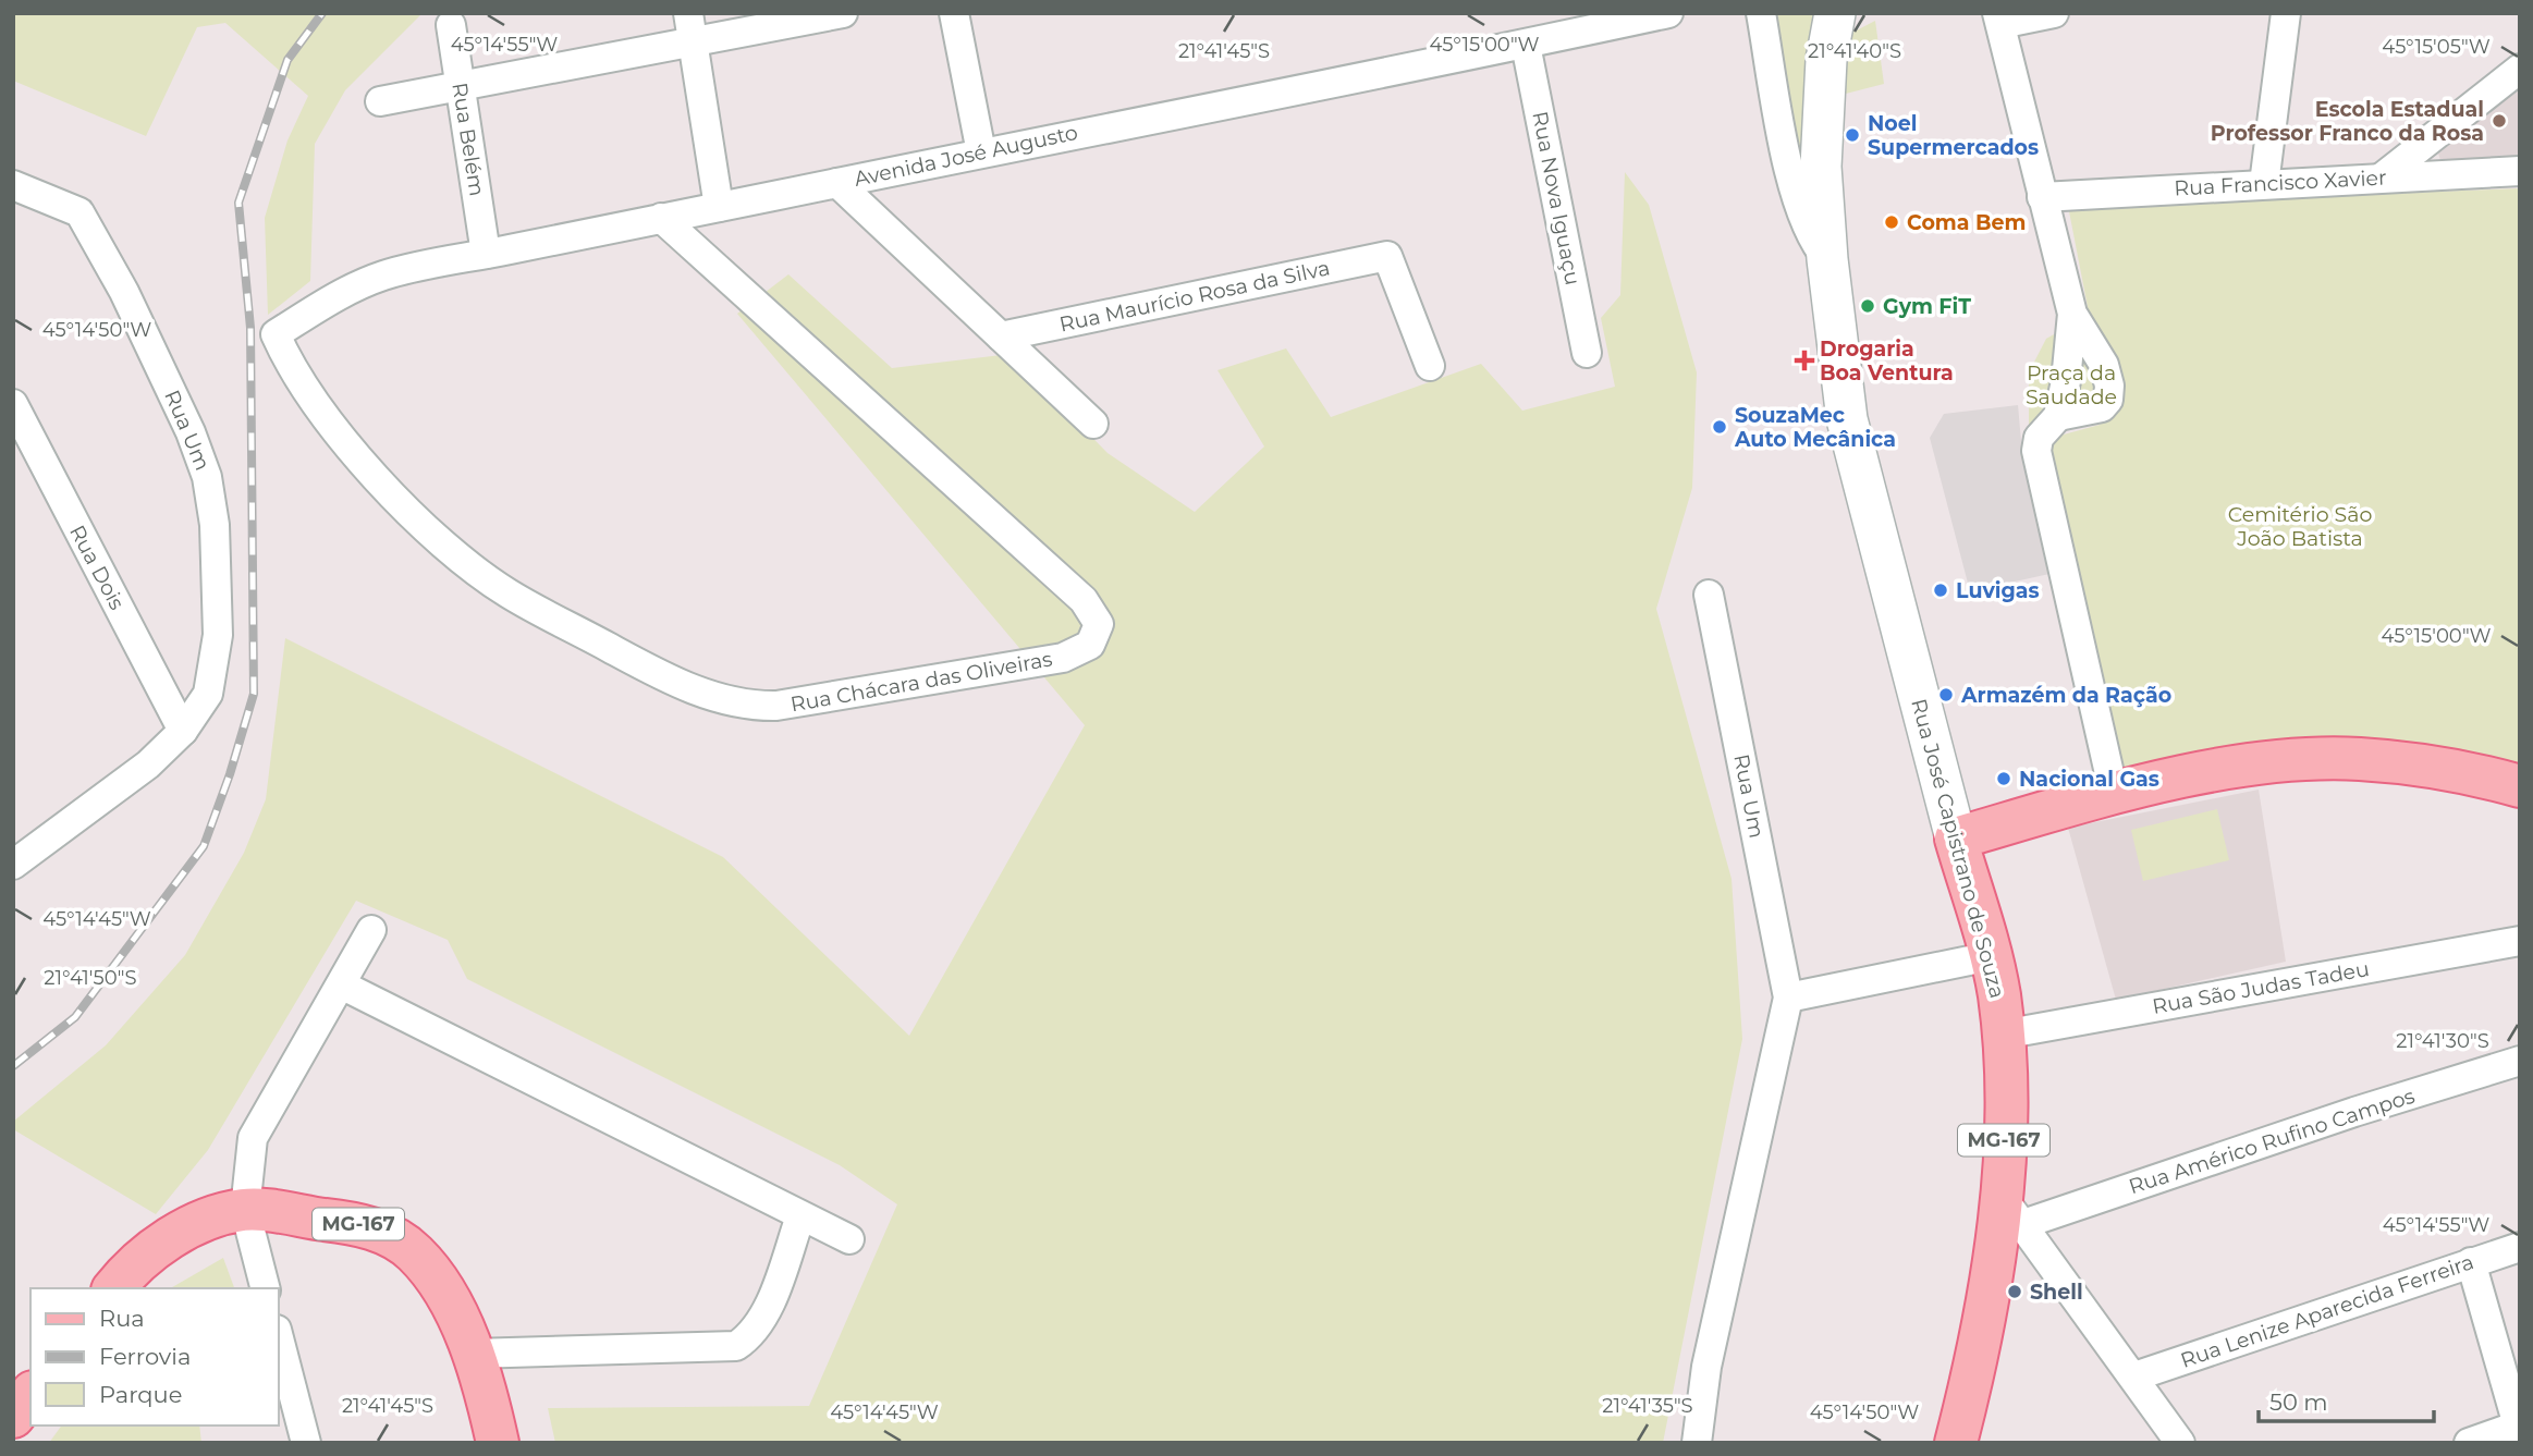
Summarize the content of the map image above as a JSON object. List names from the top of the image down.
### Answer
{
  "streets": {
    "main road": ["Rua José Capistrano de Souza", "MG-167"],
    "street": [
      "Rua Belém",
      "Avenida José Augusto",
      "Rua Francisco Xavier",
      "Rua Nova Iguaçu",
      "Rua Maurício Rosa da Silva",
      "Rua Um",
      "Rua Dois",
      "Rua Chácara das Oliveiras",
      "Rua São Judas Tadeu",
      "Rua Américo Rufino Campos",
      "Rua Lenize Aparecida Ferreira"
    ]
  },
  "crossings": [
    ["Rua Belém", "Avenida José Augusto"],
    ["Avenida José Augusto", "Rua Nova Iguaçu"],
    ["Avenida José Augusto", "Rua Chácara das Oliveiras"],
    ["Rua Um", "Rua Dois"],
    ["Rua José Capistrano de Souza", "Rua São Judas Tadeu"],
    ["Rua José Capistrano de Souza", "Rua Américo Rufino Campos"]
  ],
  "parks": ["Praça da Saudade", "Cemitério São João Batista"],
  "places": {
    "other": [
      "Escola Estadual Professor Franco da Rosa",
      "Noel Supermercados",
      "Coma Bem",
      "Gym FiT",
      "SouzaMec Auto Mecânica",
      "Luvigas",
      "Armazém da Ração",
      "Nacional Gas",
      "Shell"
    ],
    "health": ["Drogaria Boa Ventura"]
  },
  "legend": ["Rua", "Ferrovia", "Parque"],
  "scale_bar": "50 m",
  "coordinates": [
    "45°14'55\"W",
    "45°15'00\"W",
    "45°15'05\"W",
    "21°41'45\"S",
    "21°41'40\"S",
    "45°14'50\"W",
    "45°14'45\"W",
    "21°41'50\"S",
    "21°41'30\"S",
    "21°41'35\"S"
  ]
}
